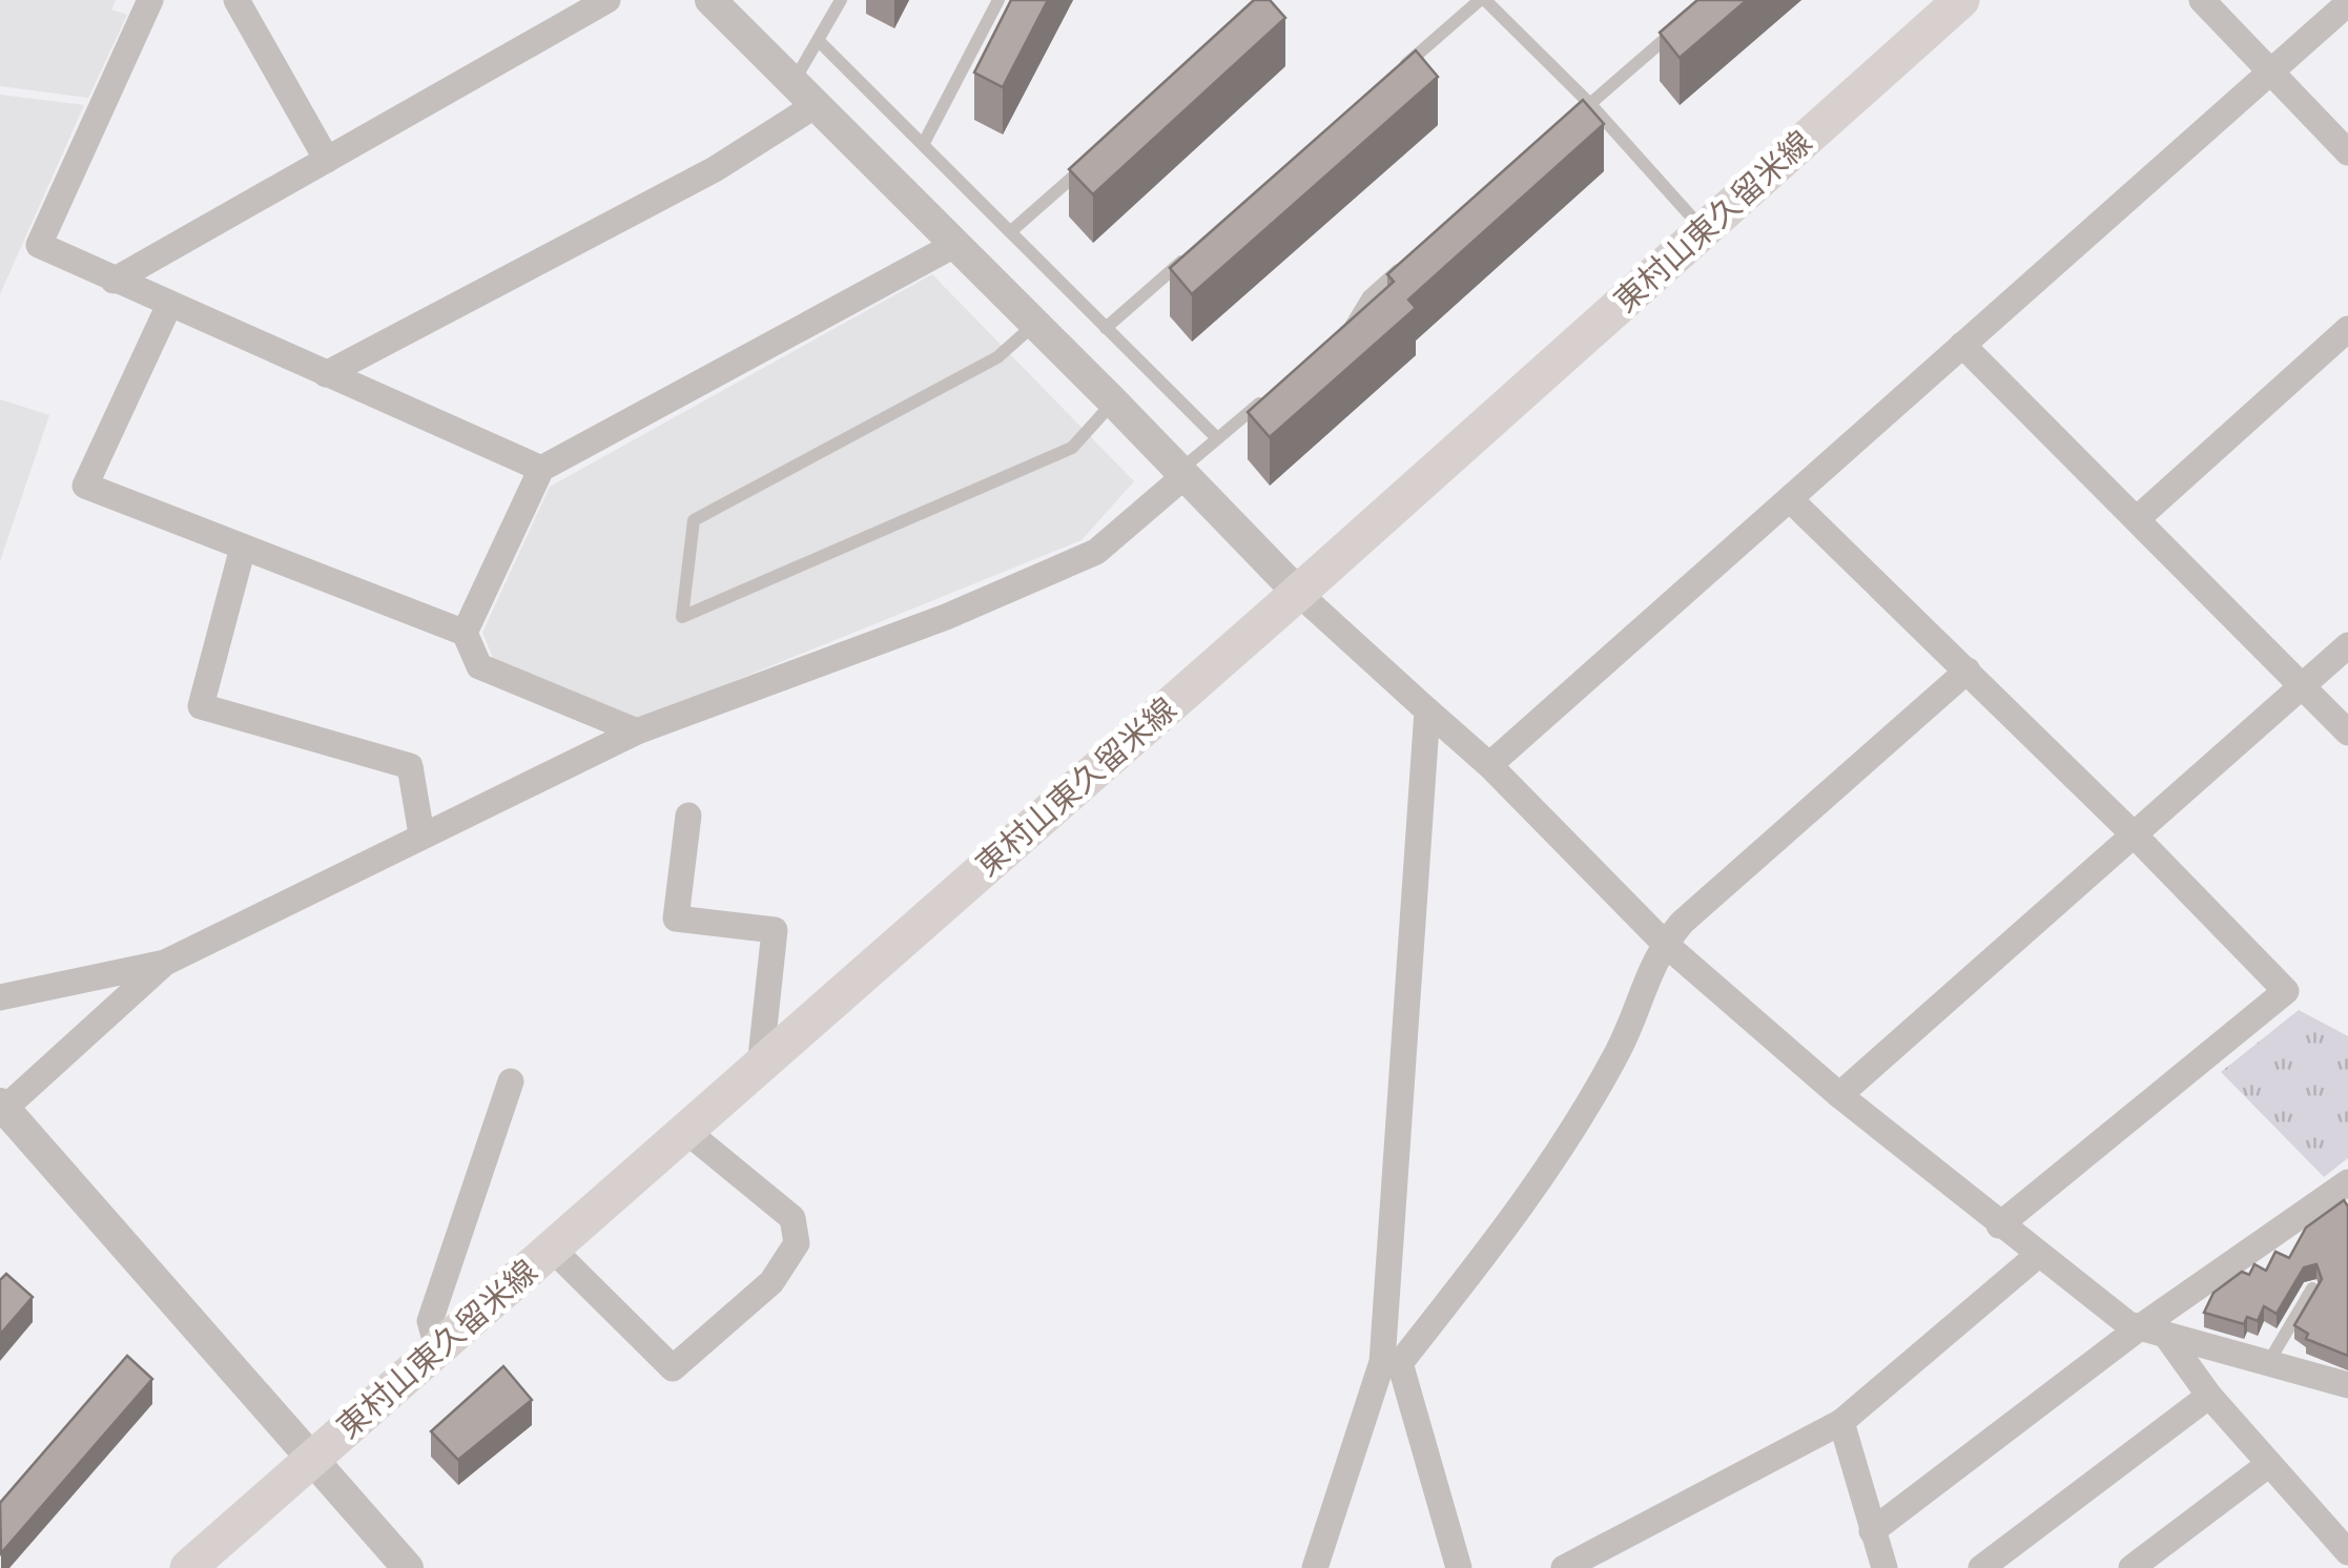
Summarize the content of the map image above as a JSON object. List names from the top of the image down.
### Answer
{
  "streets": {
    "main road": ["東村山東久留米線"]
  }
}
